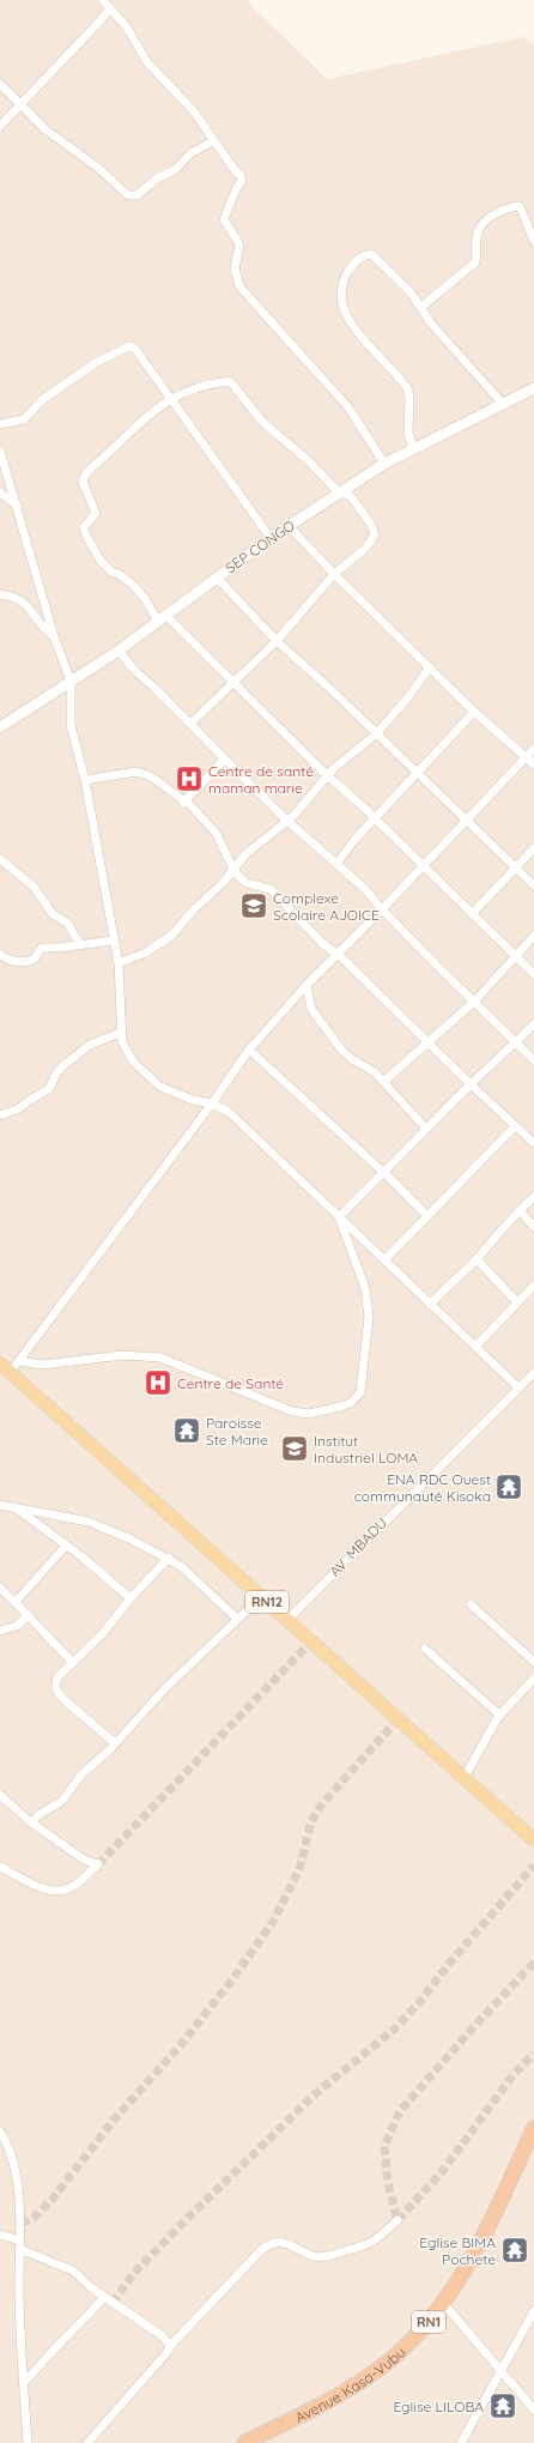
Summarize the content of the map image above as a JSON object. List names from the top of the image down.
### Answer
{
  "streets": {
    "highway": ["RN1", "Avenue Kasa-Vubu"],
    "main road": ["RN12"],
    "street": ["SEP CONGO", "AV. MBADU"]
  },
  "crossings": [
    ["AV. MBADU", "RN12"]
  ],
  "places": {
    "hospital": ["Centre de santé maman marie", "Centre de Santé"],
    "school or university": ["Complexe Scolaire AJOICE", "Institut Industriel LOMA"],
    "temple": [
      "Paroisse Ste Marie",
      "ENA RDC Ouest communauté Kisoka",
      "Eglise BIMA Pochete",
      "Eglise LILOBA"
    ]
  }
}
